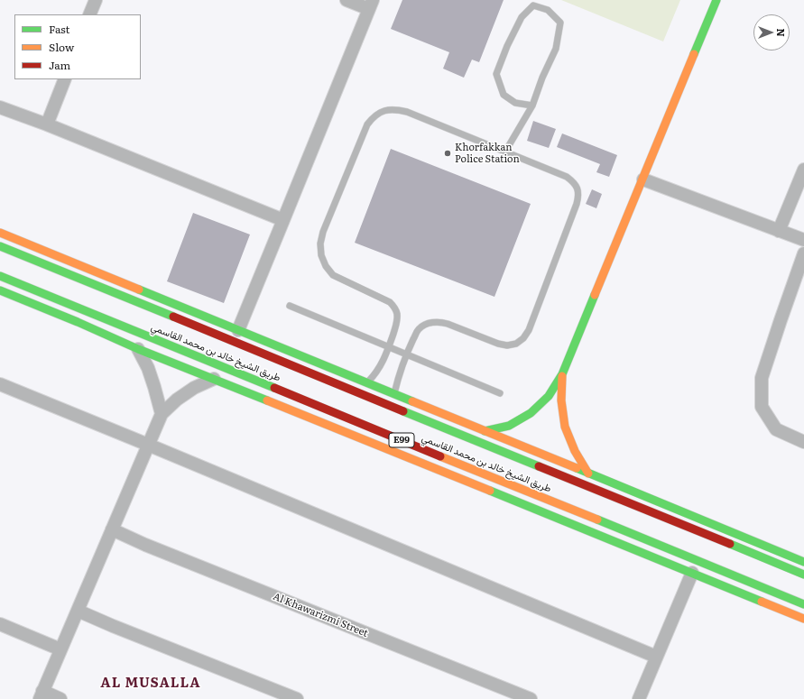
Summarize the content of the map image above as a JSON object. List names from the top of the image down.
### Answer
{
  "streets": {
    "main road": ["طريق الشيخ خالد بن محمد القاسمي", "E99"],
    "street": ["Al Khawarizmi Street"]
  },
  "districts": ["AL MUSALLA"],
  "places": ["Khorfakkan Police Station"],
  "legend": ["Fast", "Slow", "Jam"],
  "north": "right"
}
